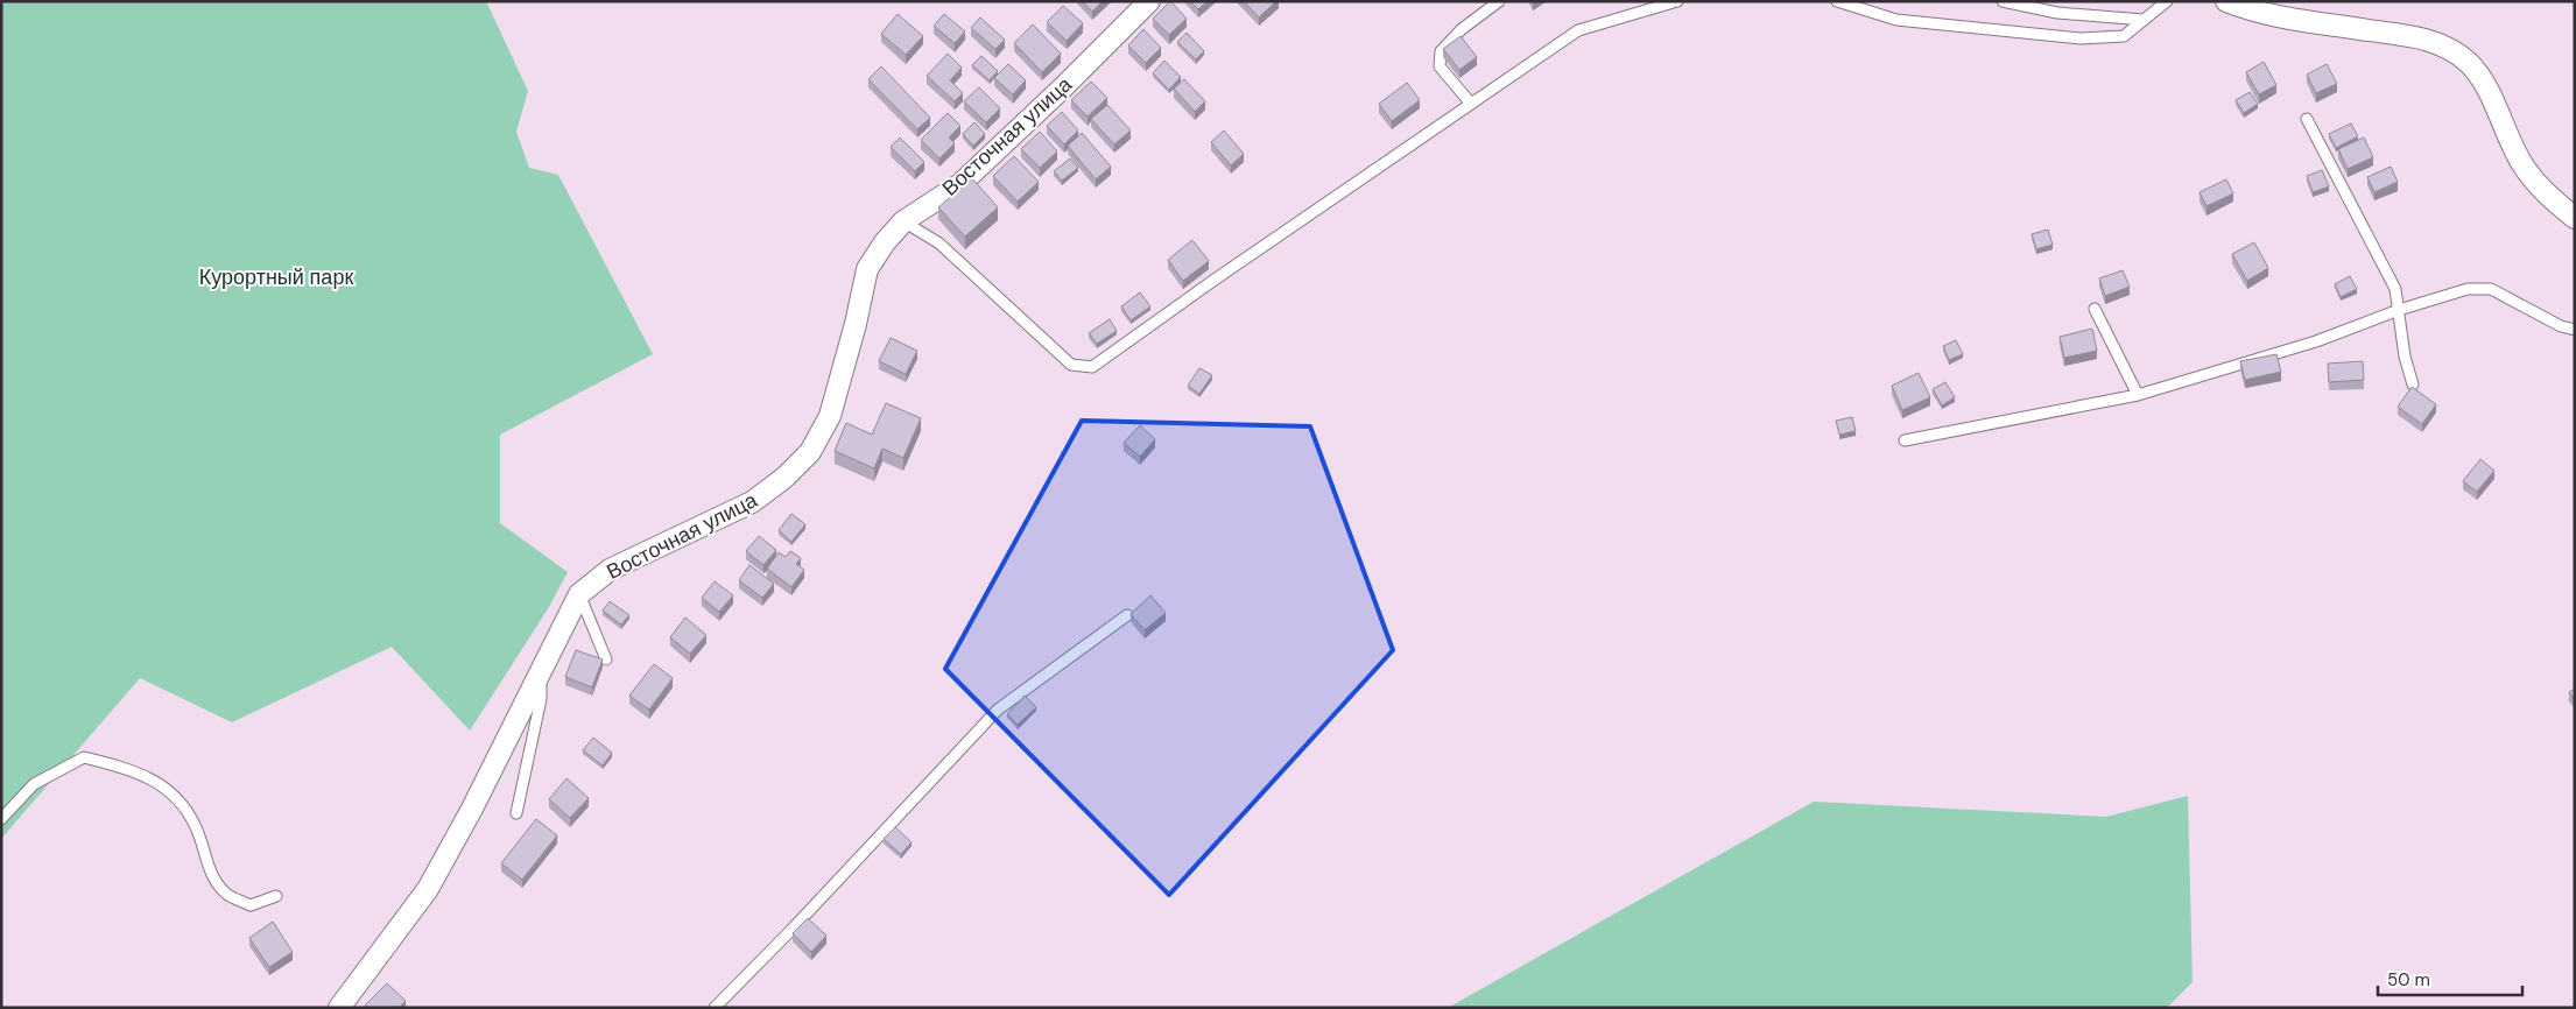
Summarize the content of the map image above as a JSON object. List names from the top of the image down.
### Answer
{
  "streets": {
    "street": ["Восточная улица"]
  },
  "parks": ["Курортный парк"],
  "scale_bar": "50 m"
}
